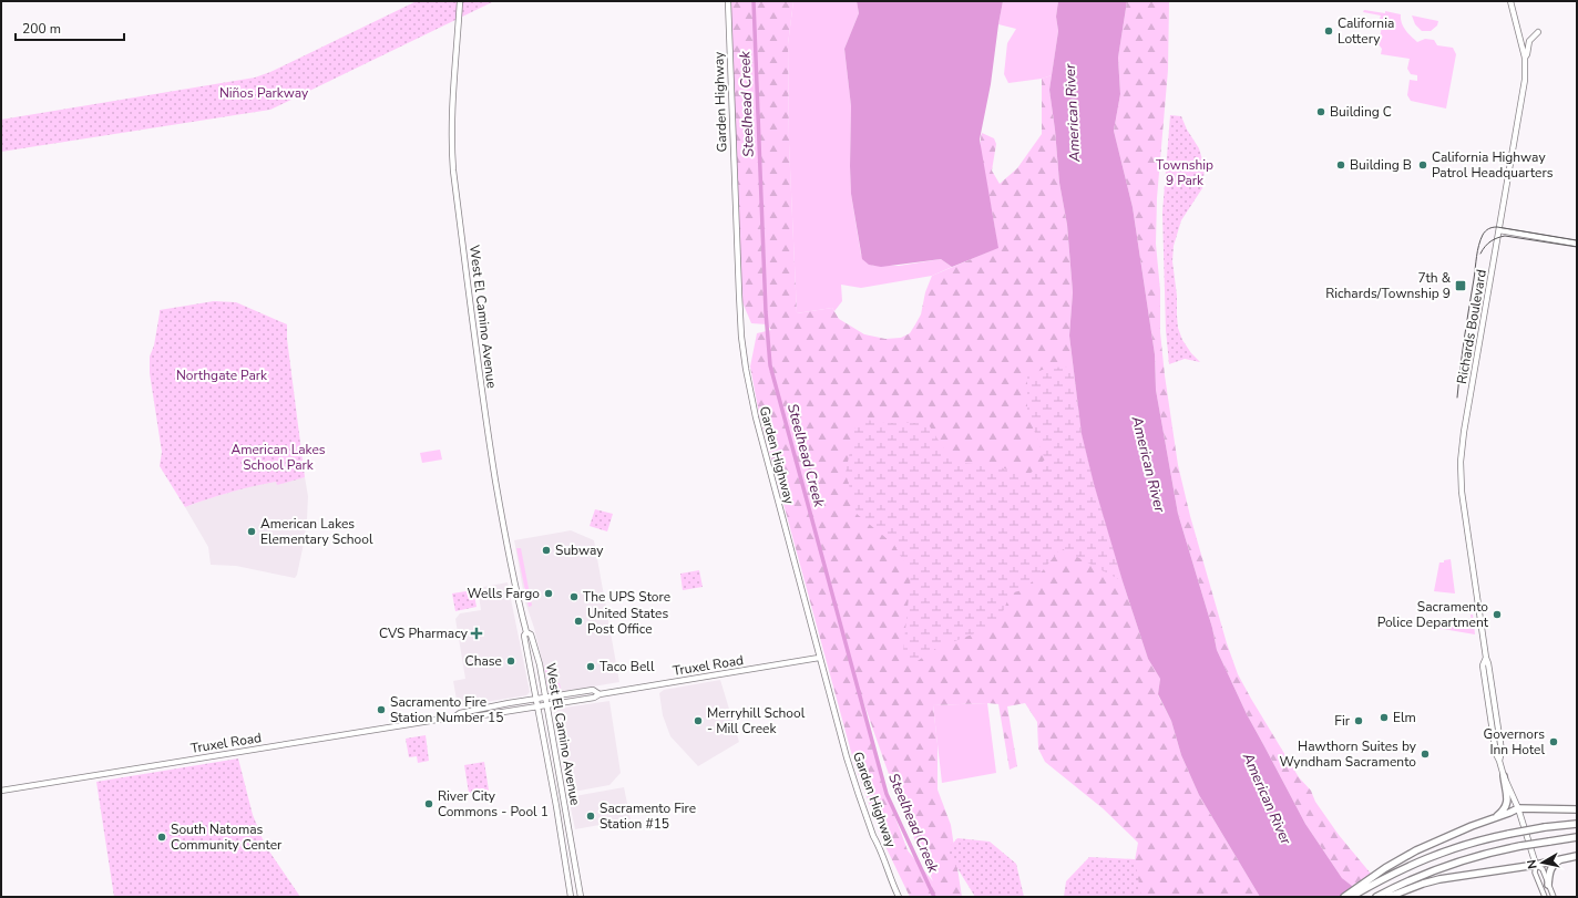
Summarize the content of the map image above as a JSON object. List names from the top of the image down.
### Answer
{
  "streets": {
    "main road": [
      "Garden Highway",
      "West El Camino Avenue",
      "Richards Boulevard",
      "Truxel Road"
    ]
  },
  "crossings": [
    ["Garden Highway", "Truxel Road"],
    ["West El Camino Avenue", "Truxel Road"]
  ],
  "water": ["Steelhead Creek", "American River"],
  "parks": [
    "Niños Parkway",
    "Township 9 Park",
    "Northgate Park",
    "American Lakes School Park"
  ],
  "places": {
    "other": [
      "California Lottery",
      "Building C",
      "Building B",
      "California Highway Patrol Headquarters",
      "American Lakes Elementary School",
      "Subway",
      "Wells Fargo",
      "The UPS Store",
      "Sacramento Police Department",
      "United States Post Office",
      "Chase",
      "Taco Bell",
      "Sacramento Fire Station Number 15",
      "Elm",
      "Merryhill School - Mill Creek",
      "Fir",
      "Governors Inn Hotel",
      "Hawthorn Suites by Wyndham Sacramento",
      "River City Commons - Pool 1",
      "Sacramento Fire Station #15",
      "South Natomas Community Center"
    ],
    "transit": ["7th & Richards/Township 9"],
    "health": ["CVS Pharmacy"]
  },
  "scale_bar": "200 m",
  "north": "left"
}
